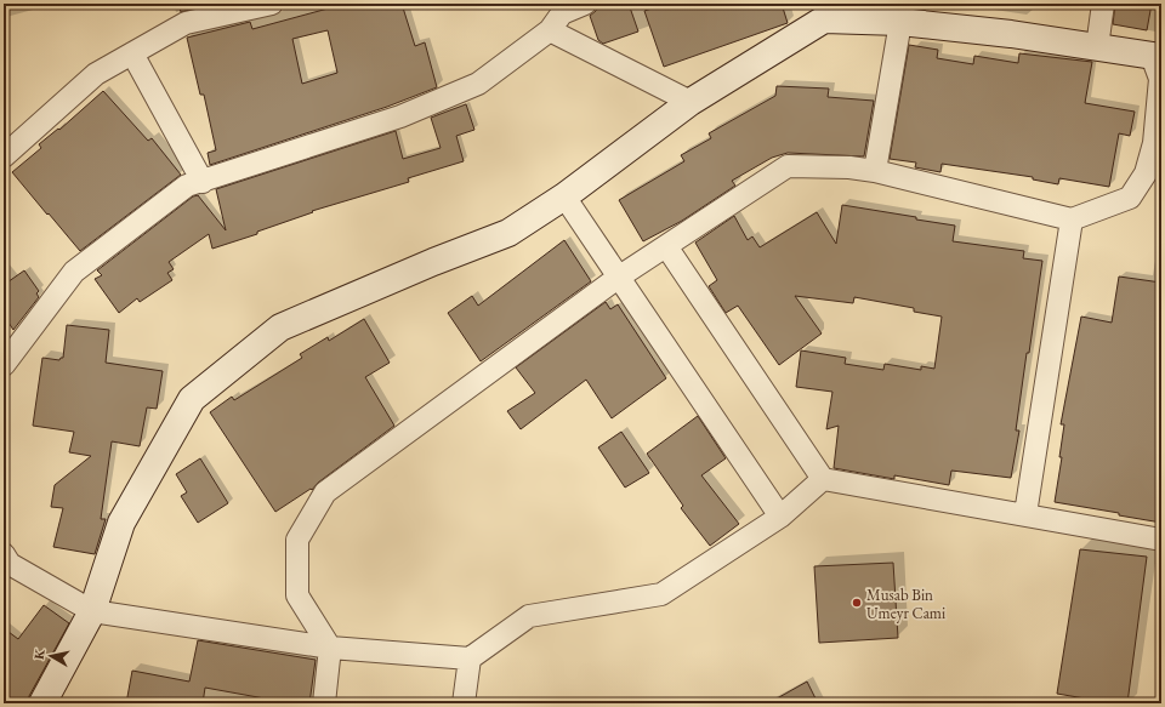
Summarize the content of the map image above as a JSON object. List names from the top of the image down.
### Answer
{
  "places": ["Musab Bin Umeyr Cami"],
  "north": "left"
}
